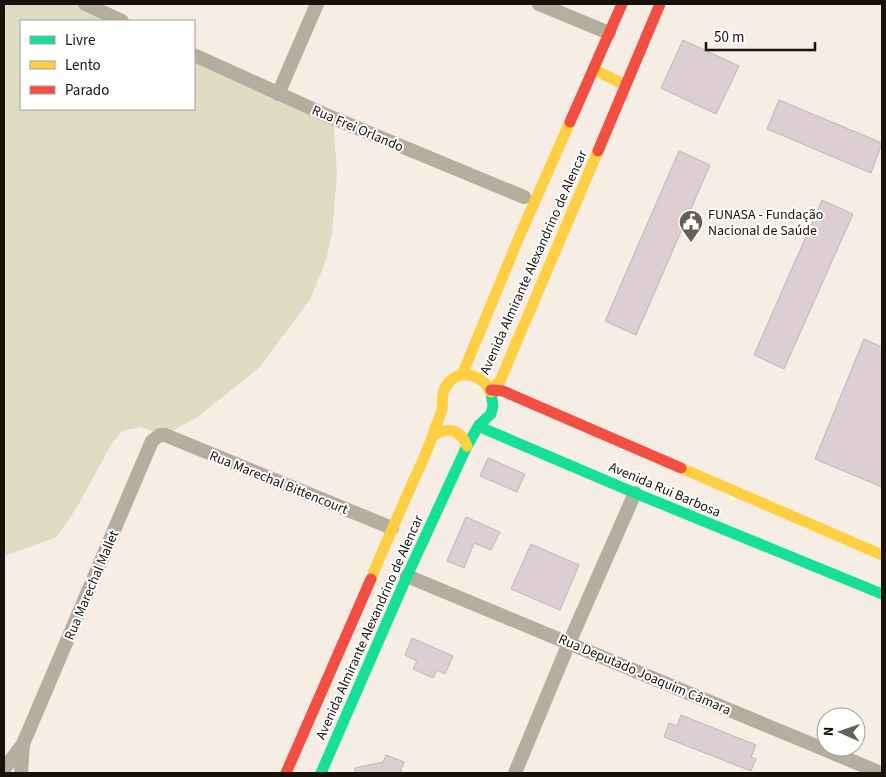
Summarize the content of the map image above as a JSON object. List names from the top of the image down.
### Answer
{
  "streets": {
    "main road": ["Avenida Almirante Alexandrino de Alencar", "Avenida Rui Barbosa"],
    "street": [
      "Rua Frei Orlando",
      "Rua Marechal Bittencourt",
      "Rua Marechal Mallet",
      "Rua Deputado Joaquim Câmara"
    ]
  },
  "crossings": [
    ["Avenida Almirante Alexandrino de Alencar", "Rua Marechal Bittencourt"],
    ["Avenida Almirante Alexandrino de Alencar", "Avenida Rui Barbosa"],
    ["Avenida Almirante Alexandrino de Alencar", "Rua Deputado Joaquim Câmara"],
    ["Rua Marechal Bittencourt", "Rua Marechal Mallet"]
  ],
  "places": {
    "public building": ["FUNASA - Fundação Nacional de Saúde"]
  },
  "legend": ["Livre", "Lento", "Parado"],
  "scale_bar": "50 m",
  "north": "left"
}
